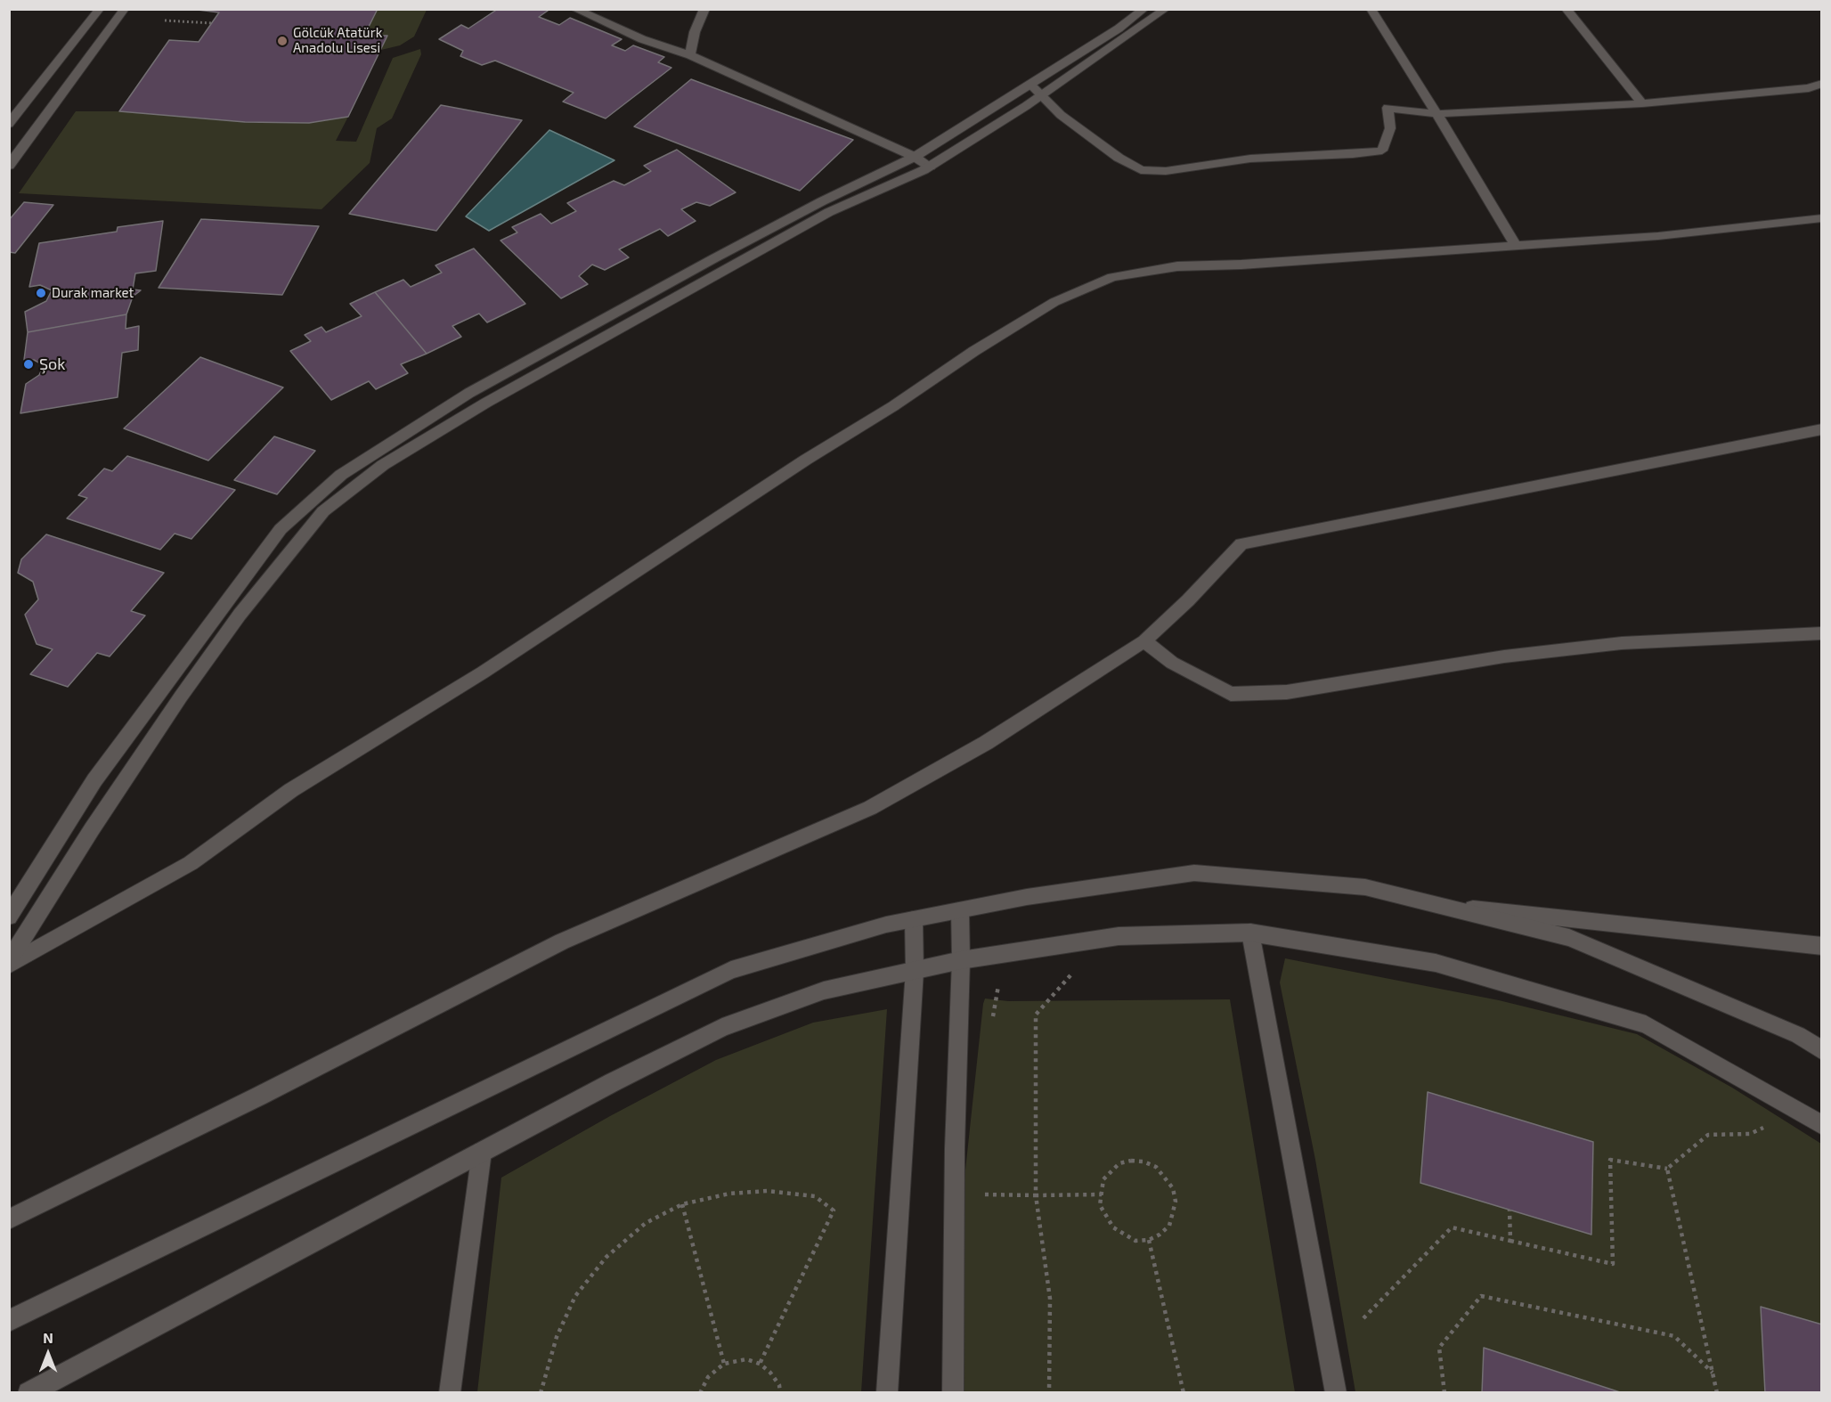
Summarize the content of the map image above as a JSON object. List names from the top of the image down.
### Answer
{
  "places": ["Gölcük Atatürk Anadolu Lisesi", "Durak market", "Şok"],
  "north": "top"
}
